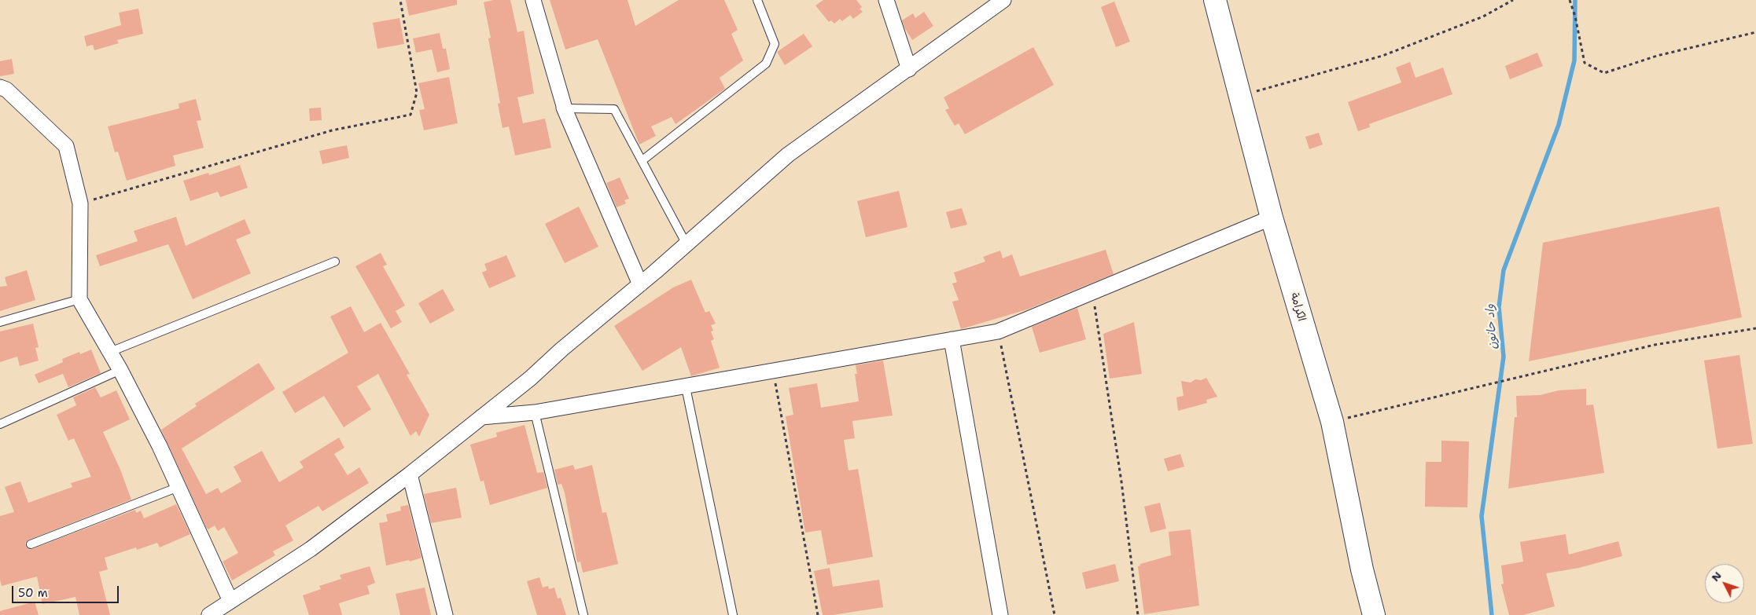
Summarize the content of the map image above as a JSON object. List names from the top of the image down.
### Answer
{
  "streets": {
    "main road": ["الكرامة"]
  },
  "water": ["واد حانون"],
  "scale_bar": "50 m",
  "north": "top left"
}
